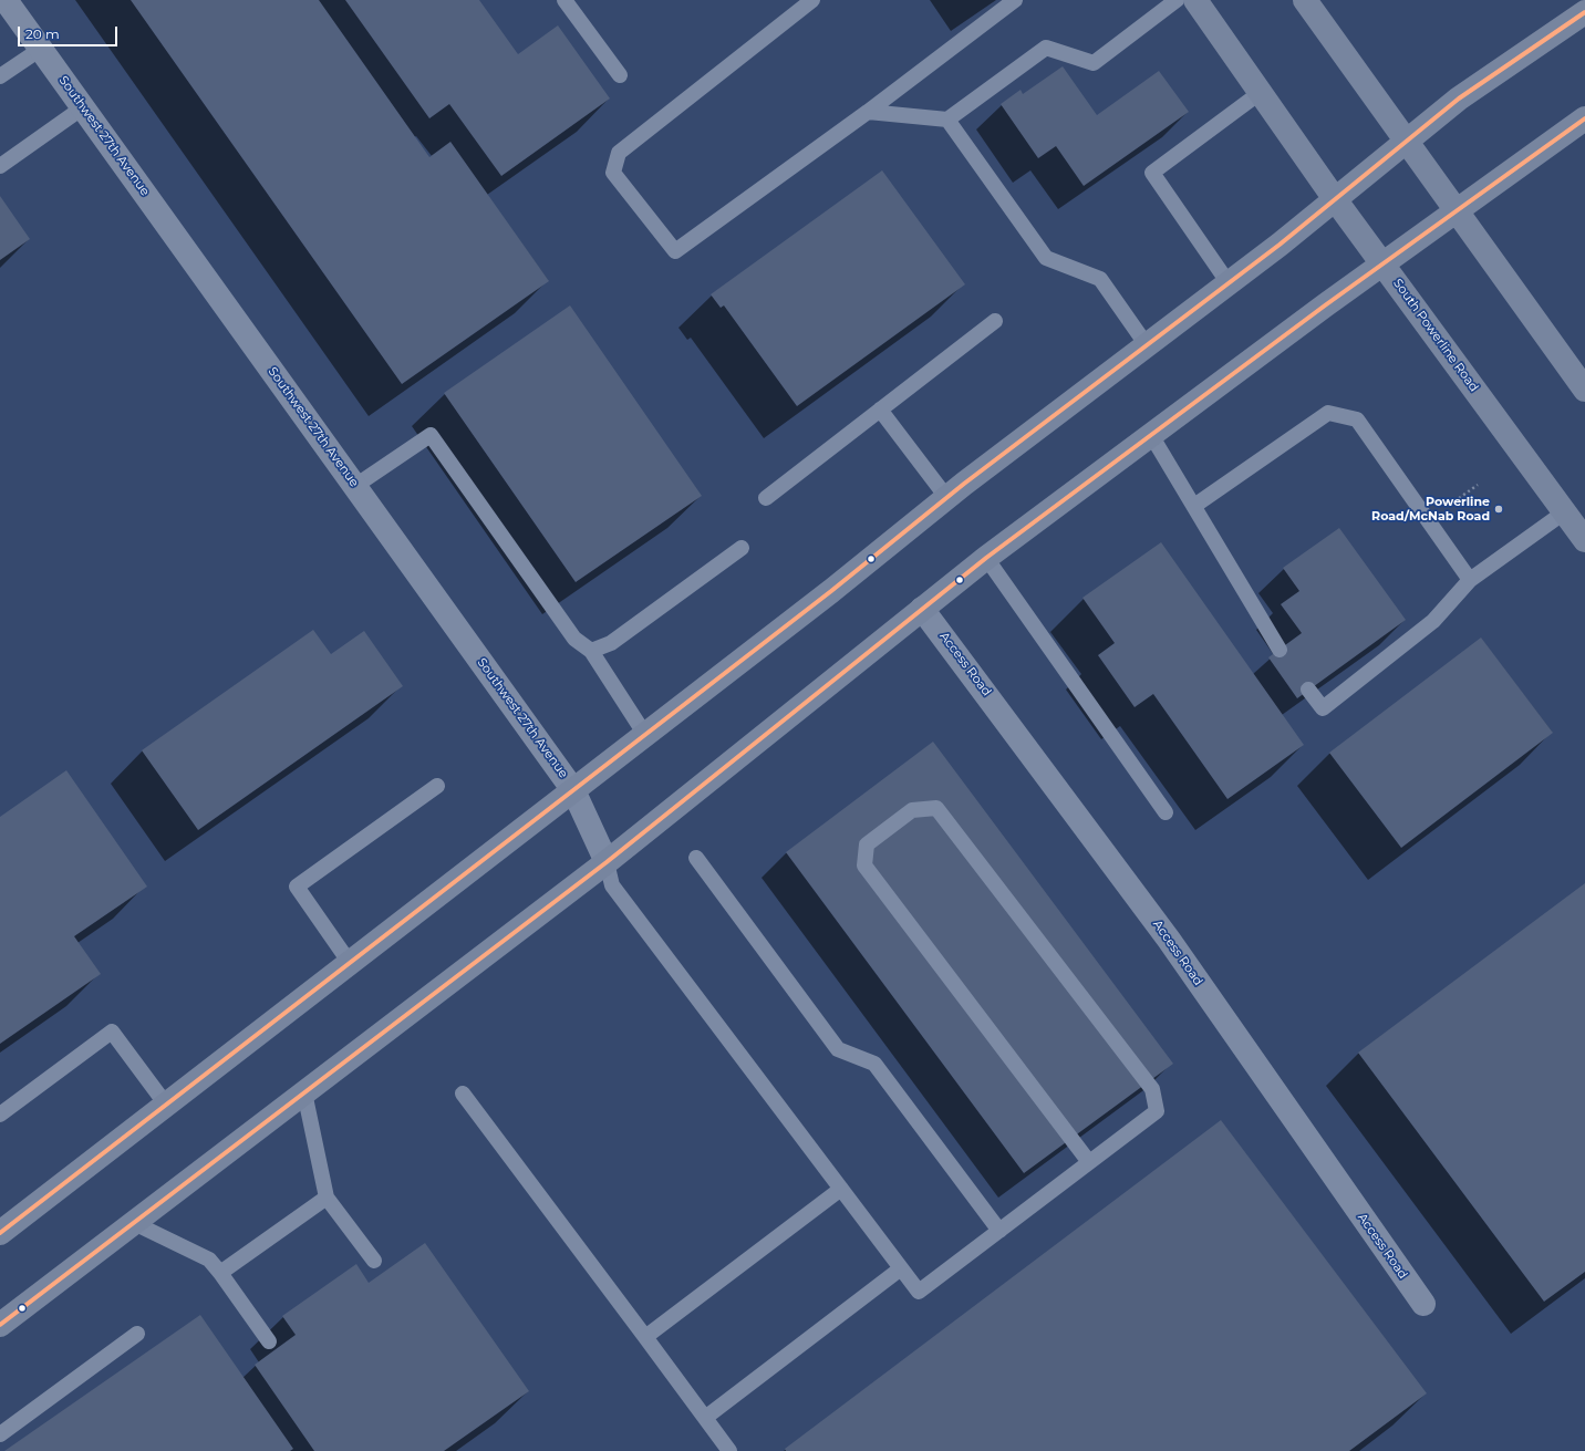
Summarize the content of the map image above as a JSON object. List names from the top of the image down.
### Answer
{
  "streets": {
    "main road": ["South Powerline Road"],
    "street": ["Southwest 27th Avenue", "Access Road"]
  },
  "places": ["Powerline Road/McNab Road"],
  "scale_bar": "20 m"
}
